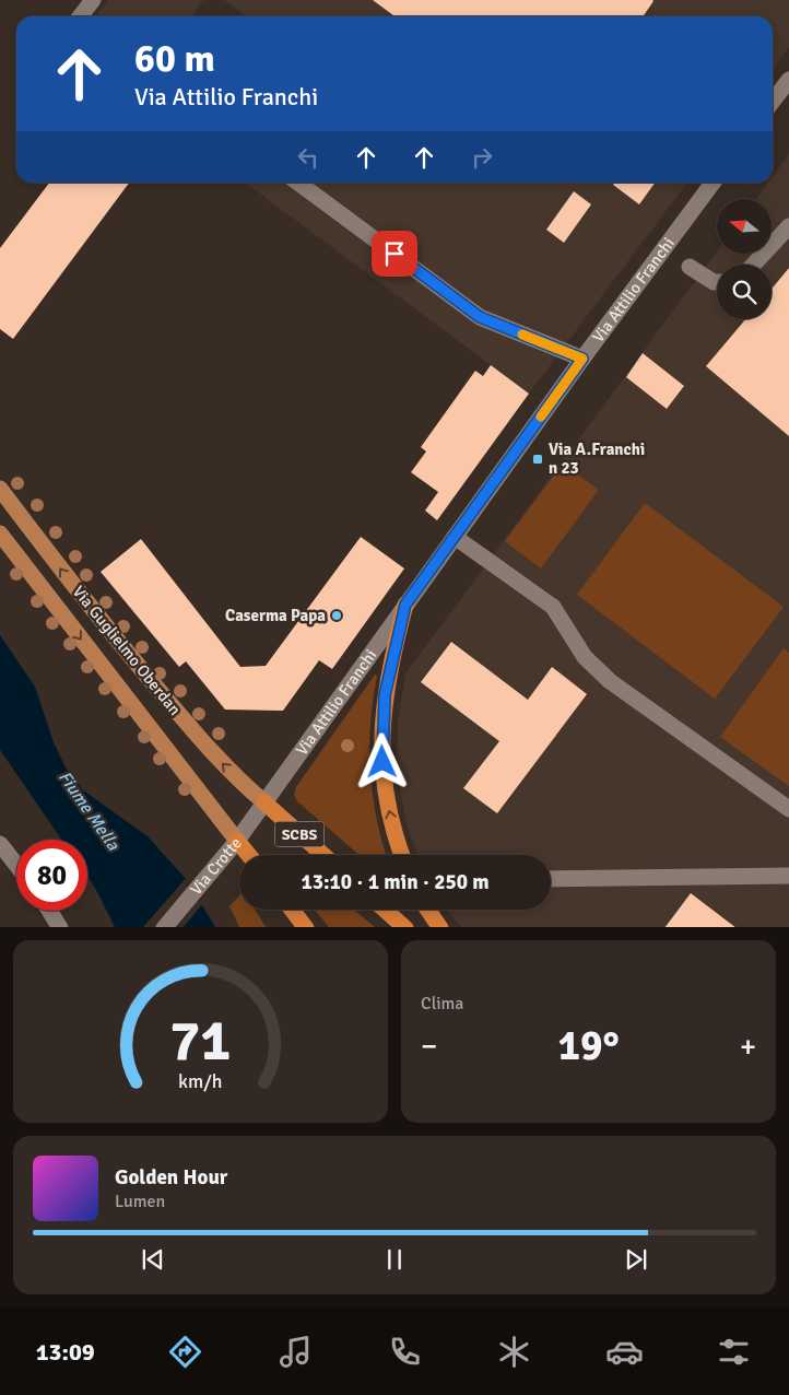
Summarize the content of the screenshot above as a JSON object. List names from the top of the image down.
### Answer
{
  "streets": {
    "highway": ["SCBS"],
    "main road": ["Via Guglielmo Oberdan"],
    "street": ["Via Attilio Franchi", "Via Crotte"]
  },
  "crossings": [
    ["Via Attilio Franchi", "Via Guglielmo Oberdan"],
    ["Via Attilio Franchi", "SCBS"],
    ["Via Attilio Franchi", "Via Crotte"],
    ["Via Guglielmo Oberdan", "SCBS"],
    ["Via Guglielmo Oberdan", "Via Crotte"],
    ["SCBS", "Via Crotte"]
  ],
  "water": ["Fiume Mella"],
  "places": {
    "transit": ["Via A.Franchi n 23"],
    "other": ["Caserma Papa"]
  },
  "north": "left",
  "page": {
    "turn": ["60 m", "Via Attilio Franchi"],
    "limit": "80",
    "trip": "13:10 · 1 min · 250 m",
    "tile": "Clima",
    "heat": ["−", "19°", "+"],
    "song": ["Golden Hour", "Lumen"],
    "tabs": "13:09",
    "gauge": ["71", "km/h"]
  }
}
